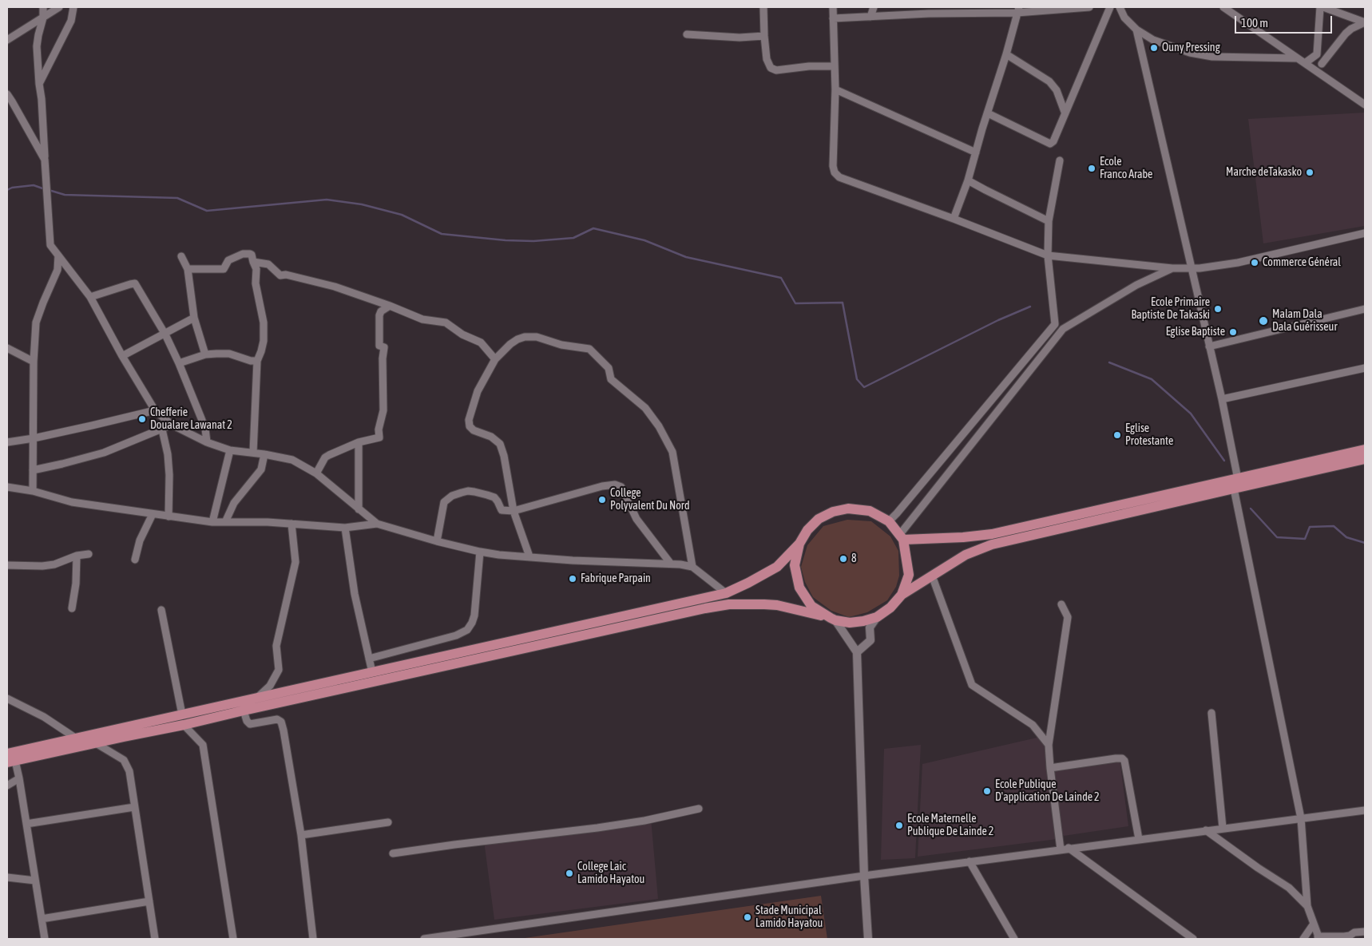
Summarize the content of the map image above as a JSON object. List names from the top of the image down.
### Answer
{
  "places": [
    "Ouny Pressing",
    "Ecole Franco Arabe",
    "Marche deTakasko",
    "Commerce Général",
    "Ecole Primaire Baptiste De Takaski",
    "Malam Dala Dala Guérisseur",
    "Eglise Baptiste",
    "Chefferie Doualare Lawanat 2",
    "Eglise Protestante",
    "College Polyvalent Du Nord",
    "8",
    "Fabrique Parpain",
    "Ecole Publique D'application De Lainde 2",
    "Ecole Maternelle Publique De Lainde 2",
    "College Laic Lamido Hayatou",
    "Stade Municipal Lamido Hayatou"
  ],
  "scale_bar": "100 m"
}
